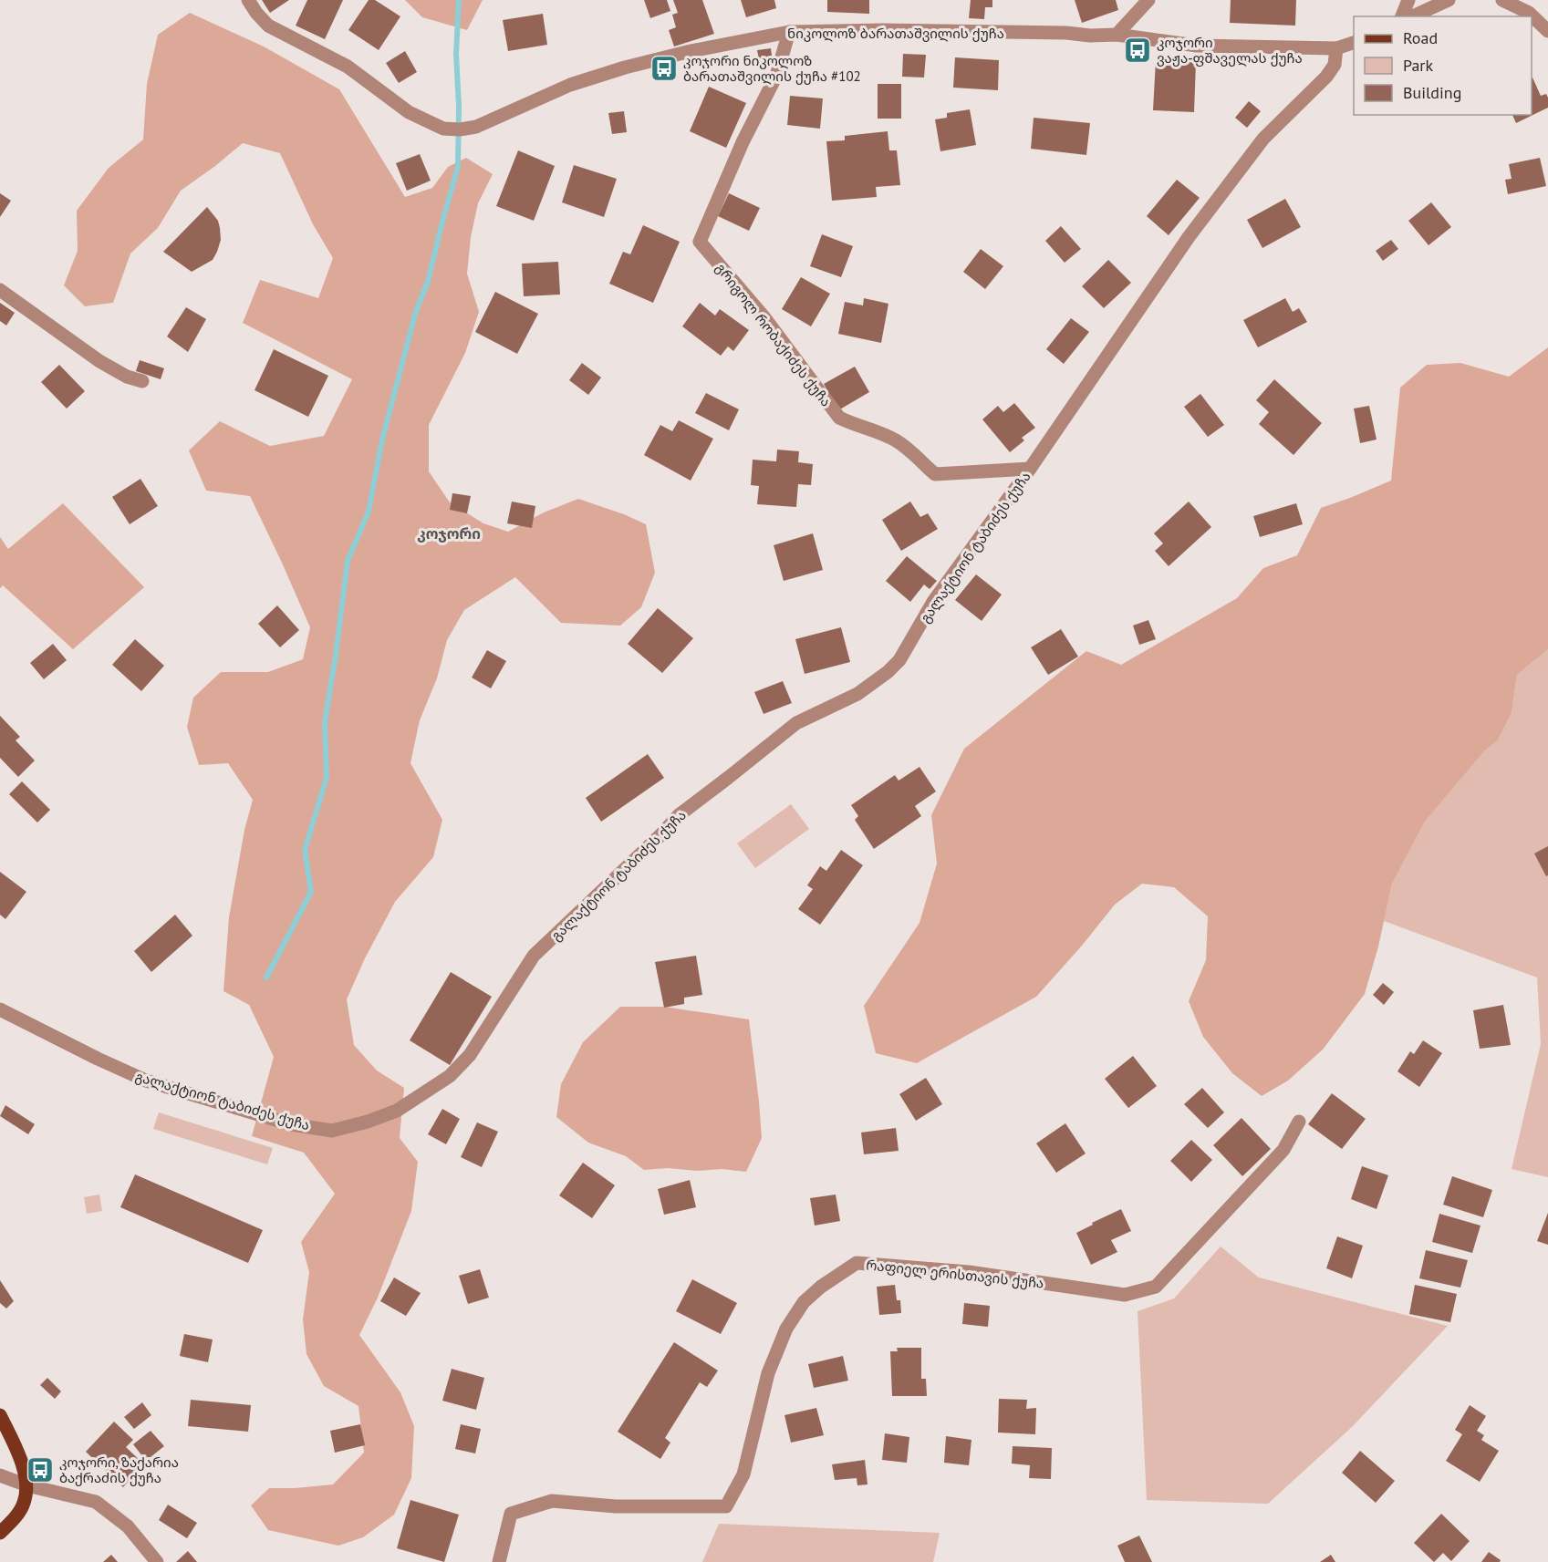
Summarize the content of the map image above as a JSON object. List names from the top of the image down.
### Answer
{
  "streets": {
    "street": [
      "ნიკოლოზ ბარათაშვილის ქუჩა",
      "გრიგოლ რობაქიძეს ქუჩა",
      "გალაქტიონ ტაბიძეს ქუჩა",
      "რაფიელ ერისთავის ქუჩა"
    ]
  },
  "crossings": [
    ["ნიკოლოზ ბარათაშვილის ქუჩა", "გრიგოლ რობაქიძეს ქუჩა"],
    ["ნიკოლოზ ბარათაშვილის ქუჩა", "გალაქტიონ ტაბიძეს ქუჩა"],
    ["გრიგოლ რობაქიძეს ქუჩა", "გალაქტიონ ტაბიძეს ქუჩა"]
  ],
  "districts": ["კოჯორი"],
  "places": {
    "bus stop": ["კოჯორი ვაჟა-ფშაველას ქუჩა", "კოჯორი ნიკოლოზ ბარათაშვილის ქუჩა #102", "კოჯორი, ზაქარია ბაქრაძის ქუჩა"]
  },
  "legend": ["Road", "Park", "Building"]
}
